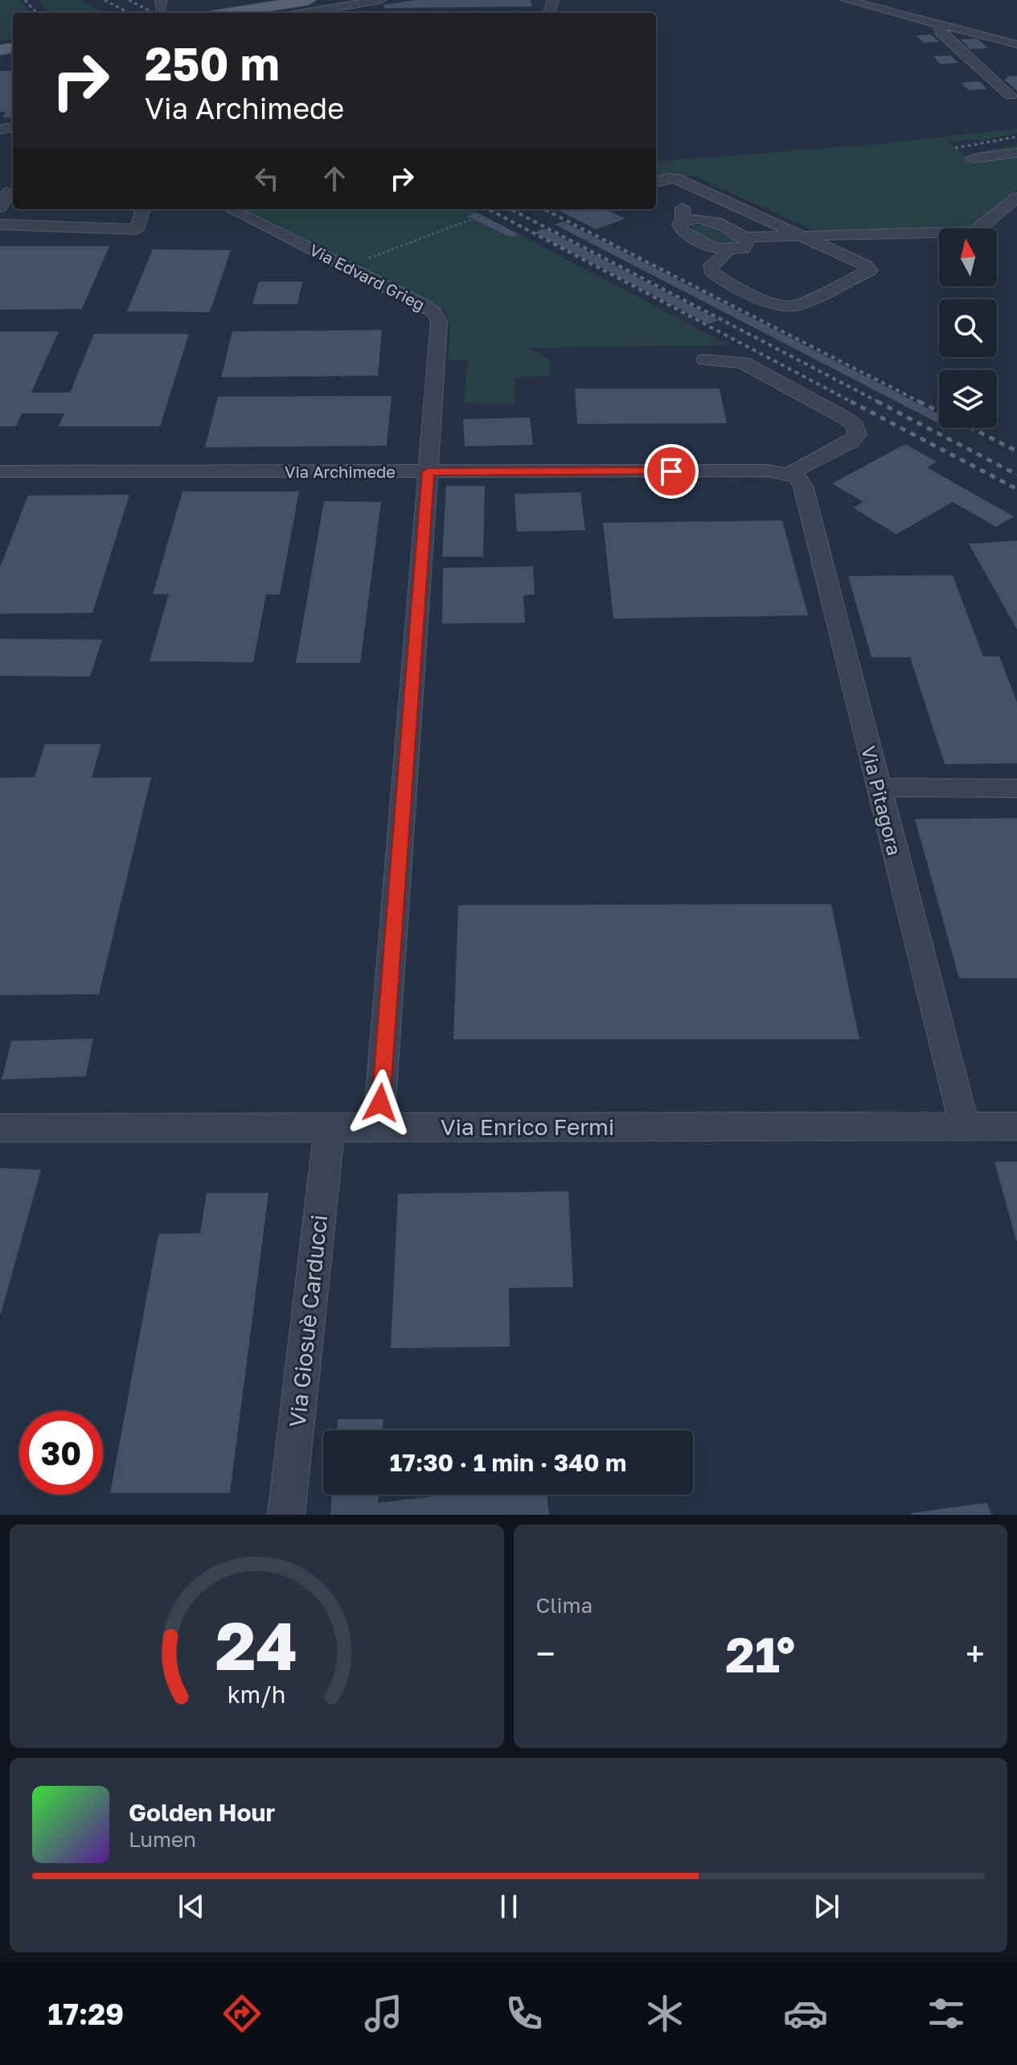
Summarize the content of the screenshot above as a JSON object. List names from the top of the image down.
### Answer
{
  "streets": {
    "street": [
      "Via Edvard Grieg",
      "Via Archimede",
      "Via Pitagora",
      "Via Enrico Fermi",
      "Via Giosuè Carducci"
    ]
  },
  "crossings": [
    ["Via Edvard Grieg", "Via Archimede"],
    ["Via Archimede", "Via Pitagora"],
    ["Via Pitagora", "Via Enrico Fermi"],
    ["Via Enrico Fermi", "Via Giosuè Carducci"]
  ],
  "north": "top",
  "page": {
    "turn": ["250 m", "Via Archimede"],
    "limit": "30",
    "trip": "17:30 · 1 min · 340 m",
    "tile": "Clima",
    "heat": ["−", "21°", "+"],
    "song": ["Golden Hour", "Lumen"],
    "tabs": "17:29",
    "gauge": ["24", "km/h"]
  }
}
